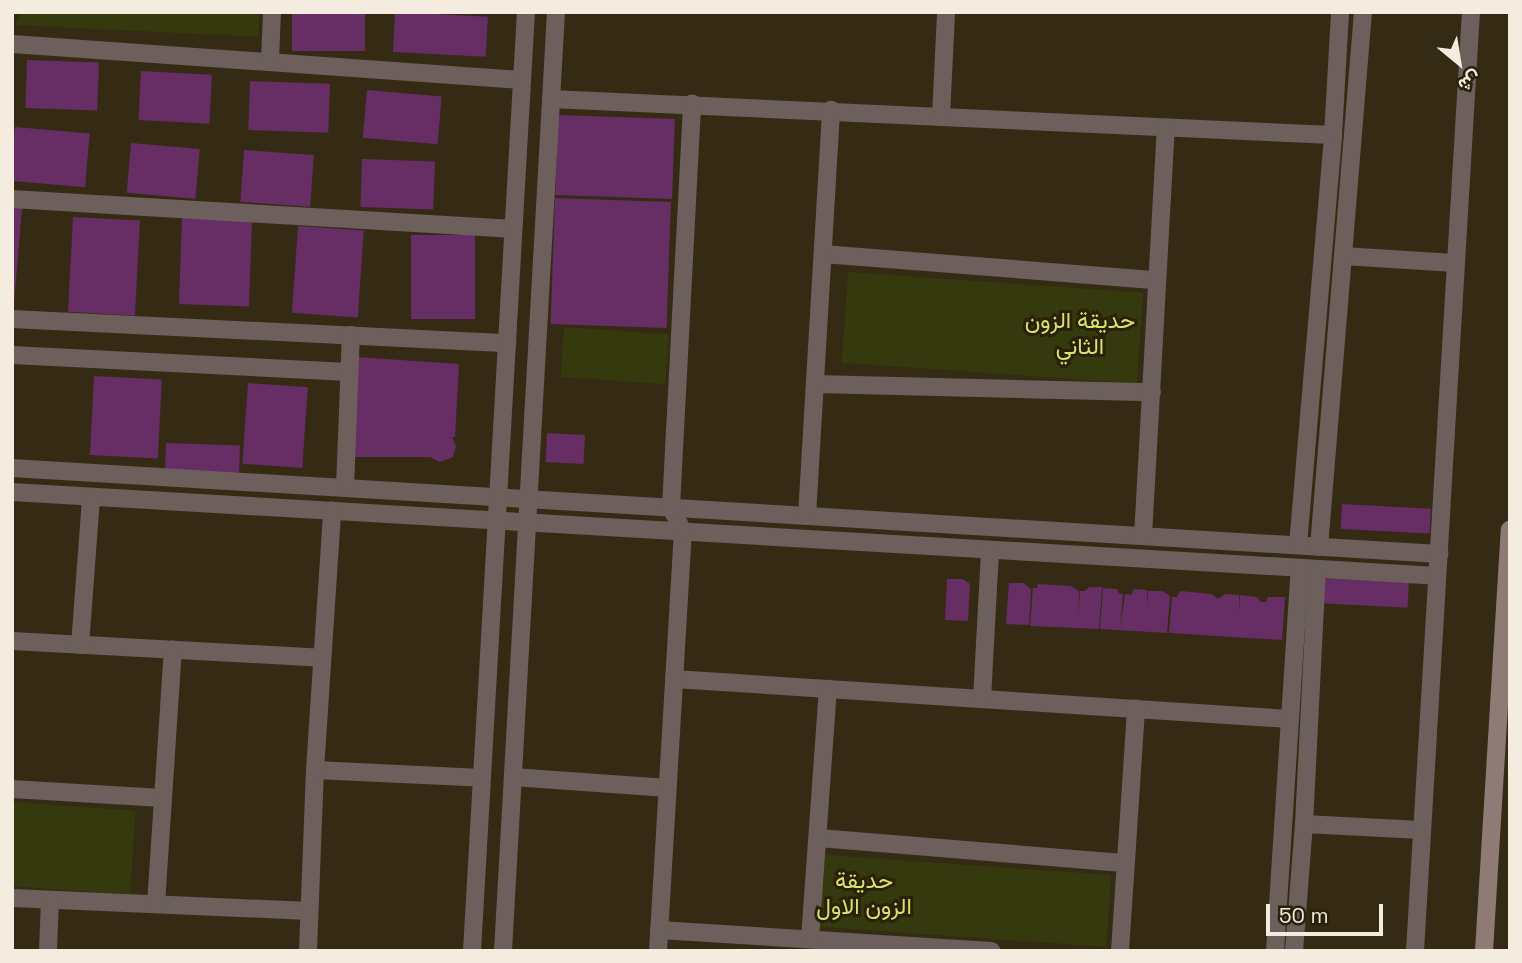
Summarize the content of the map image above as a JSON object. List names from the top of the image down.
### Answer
{
  "parks": ["حديقة الزون الثاني", "حديقة الزون الاول"],
  "scale_bar": "50 m",
  "north": "bottom right"
}
